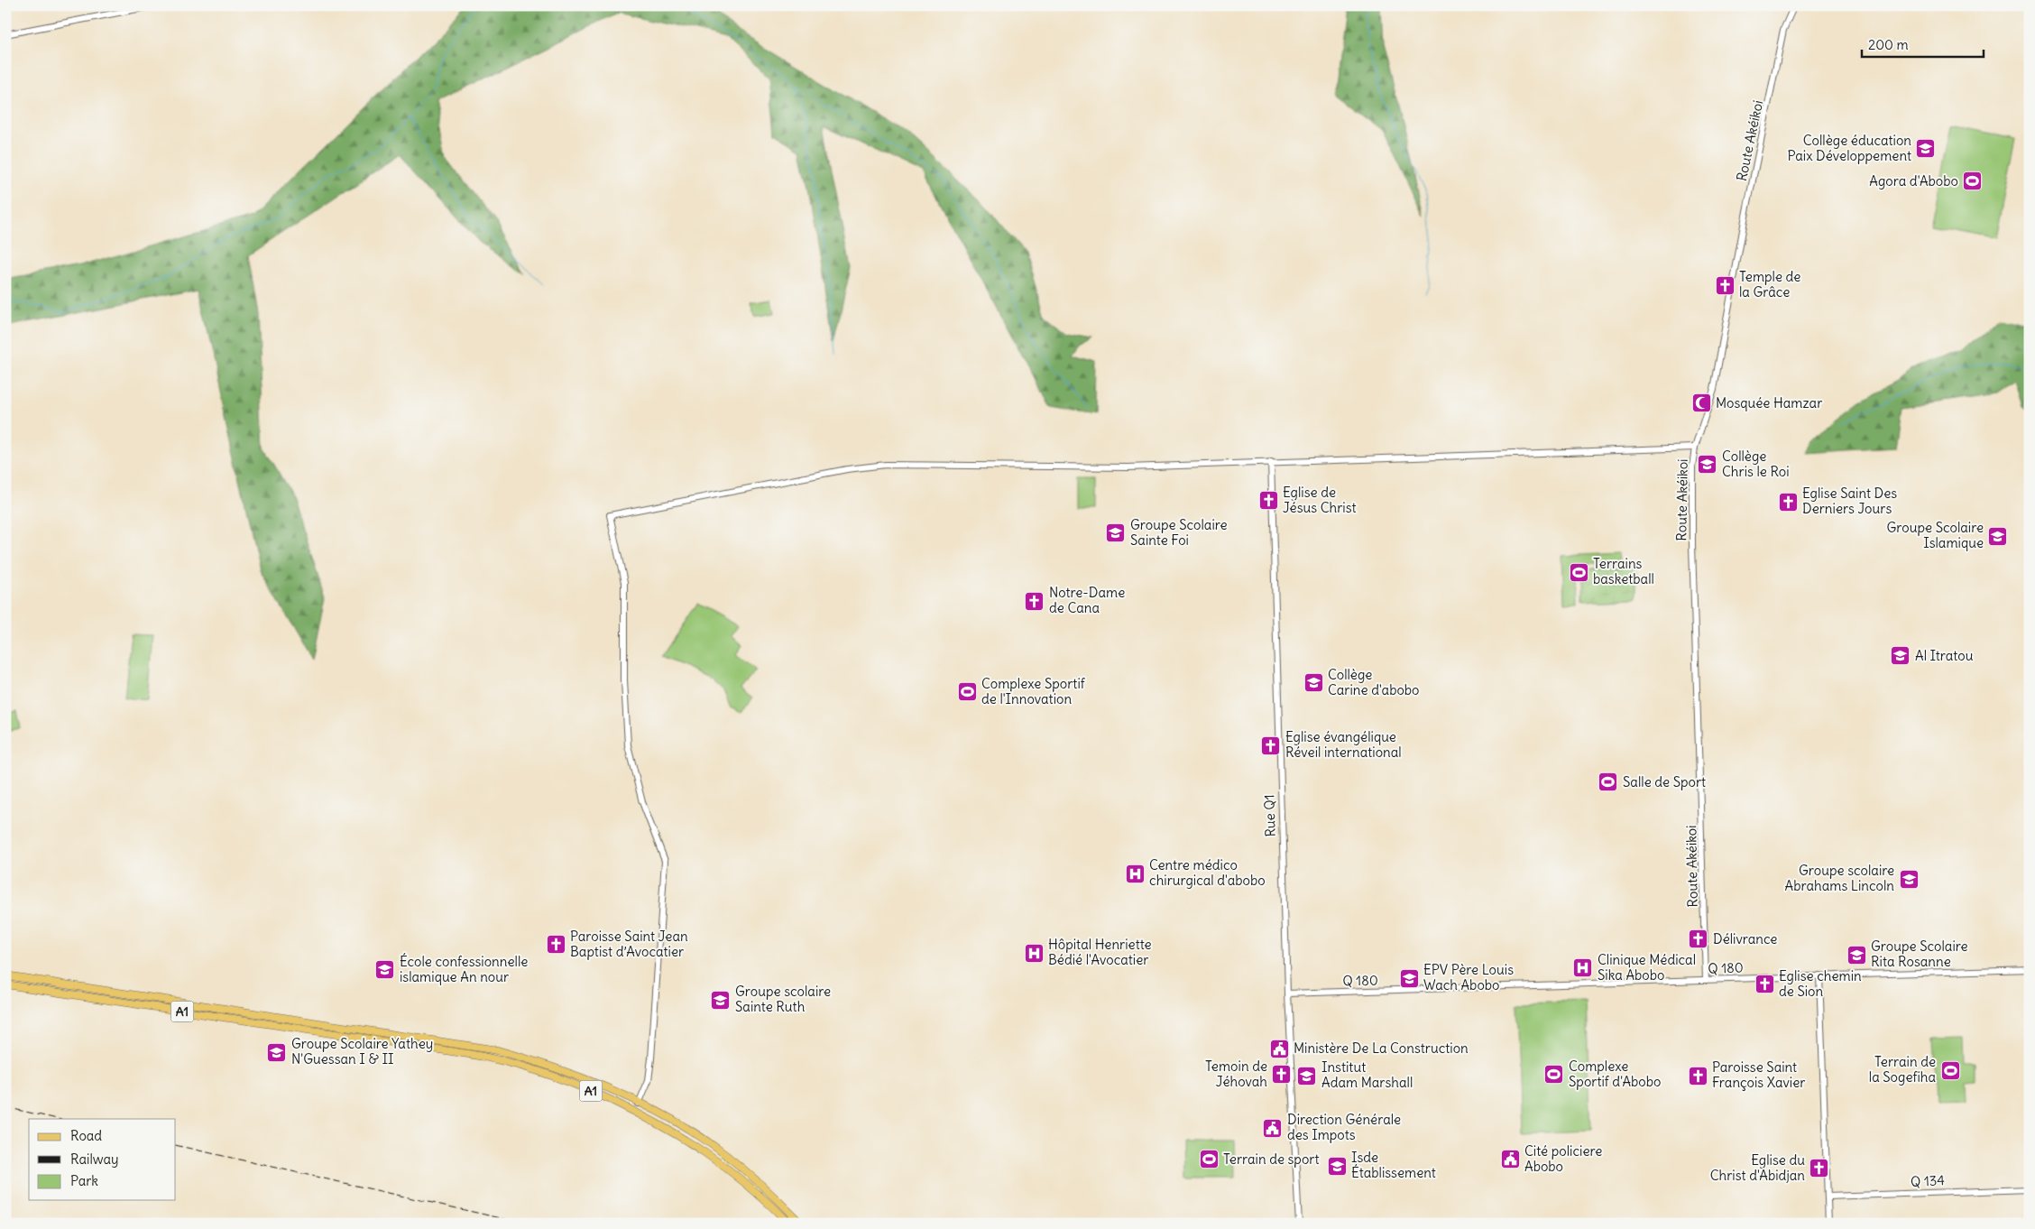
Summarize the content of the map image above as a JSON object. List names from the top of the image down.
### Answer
{
  "streets": {
    "main road": ["A1"],
    "street": [
      "Route Akéikoi",
      "Rue Q1",
      "Q 180",
      "Q 134"
    ]
  },
  "crossings": [
    ["Route Akéikoi", "Q 180"],
    ["Rue Q1", "Q 180"]
  ],
  "places": {
    "school or university": [
      "Collège éducation Paix Développement",
      "Collège Chris le Roi",
      "Groupe Scolaire Sainte Foi",
      "Groupe Scolaire Islamique",
      "Al Itratou",
      "Collège Carine d'abobo",
      "Groupe scolaire Abrahams Lincoln",
      "Groupe Scolaire Rita Rosanne",
      "École confessionnelle islamique An nour",
      "EPV Père Louis Wach Abobo",
      "Groupe scolaire Sainte Ruth",
      "Groupe Scolaire Yathey N'Guessan I & II",
      "Institut Adam Marshall",
      "Isde Établissement"
    ],
    "sports": [
      "Agora d'Abobo",
      "Terrains basketball",
      "Complexe Sportif de l'Innovation",
      "Salle de Sport",
      "Terrain de la Sogefiha",
      "Complexe Sportif d'Abobo",
      "Terrain de sport"
    ],
    "church": [
      "Temple de la Grâce",
      "Eglise de Jésus Christ",
      "Eglise Saint Des Derniers Jours",
      "Notre-Dame de Cana",
      "Eglise évangélique Réveil international",
      "Délivrance",
      "Paroisse Saint Jean Baptist d’Avocatier",
      "Eglise chemin de Sion",
      "Temoin de Jéhovah",
      "Paroisse Saint François Xavier",
      "Eglise du Christ d'Abidjan"
    ],
    "mosque": ["Mosquée Hamzar"],
    "hospital": ["Centre médico chirurgical d'abobo", "Hôpital Henriette Bédié l'Avocatier", "Clinique Médical Sika Abobo"],
    "public building": ["Ministère De La Construction", "Direction Générale des Impots", "Cité policiere Abobo"]
  },
  "legend": ["Road", "Railway", "Park"],
  "scale_bar": "200 m"
}
